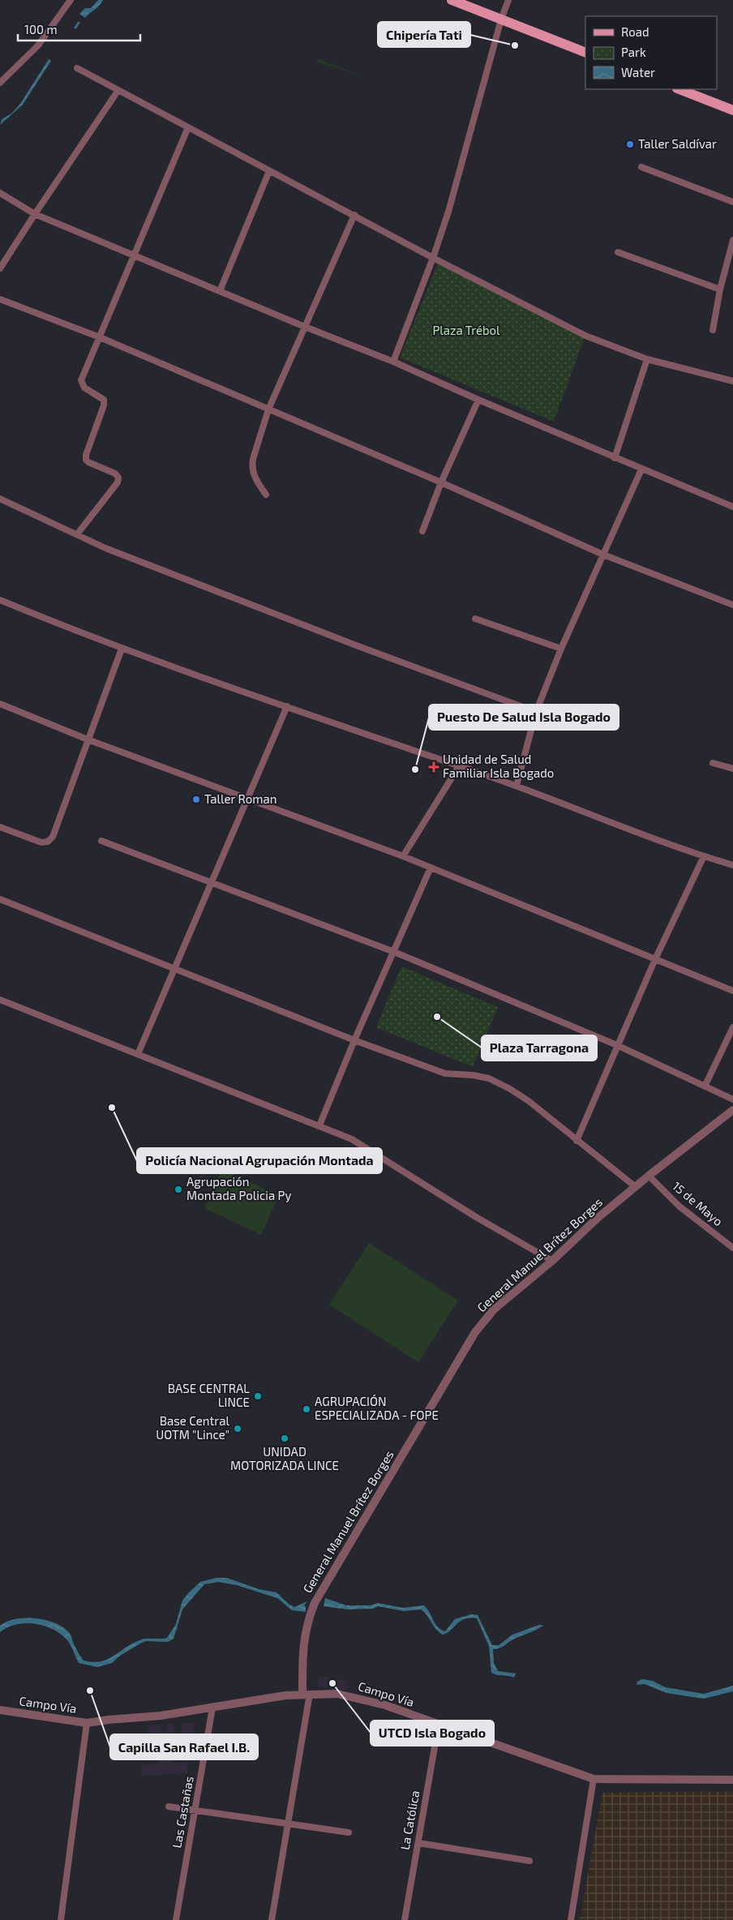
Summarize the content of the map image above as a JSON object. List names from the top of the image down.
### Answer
{
  "streets": {
    "street": [
      "15 de Mayo",
      "General Manuel Brítez Borges",
      "Campo Vía",
      "Las Castañas",
      "La Católica"
    ]
  },
  "crossings": [
    ["15 de Mayo", "General Manuel Brítez Borges"],
    ["General Manuel Brítez Borges", "Campo Vía"],
    ["Campo Vía", "Las Castañas"],
    ["Campo Vía", "La Católica"]
  ],
  "parks": ["Plaza Trébol"],
  "places": {
    "other": [
      "Chipería Tati",
      "Taller Saldívar",
      "Puesto De Salud Isla Bogado",
      "Taller Roman",
      "Plaza Tarragona",
      "Policía Nacional Agrupación Montada",
      "Agrupación Montada Policia Py",
      "BASE CENTRAL LINCE",
      "AGRUPACIÓN ESPECIALIZADA - FOPE",
      "Base Central UOTM \"Lince\"",
      "UNIDAD MOTORIZADA LINCE",
      "UTCD Isla Bogado",
      "Capilla San Rafael I.B."
    ],
    "health": ["Unidad de Salud Familiar Isla Bogado"]
  },
  "legend": ["Road", "Park", "Water"],
  "scale_bar": "100 m"
}
